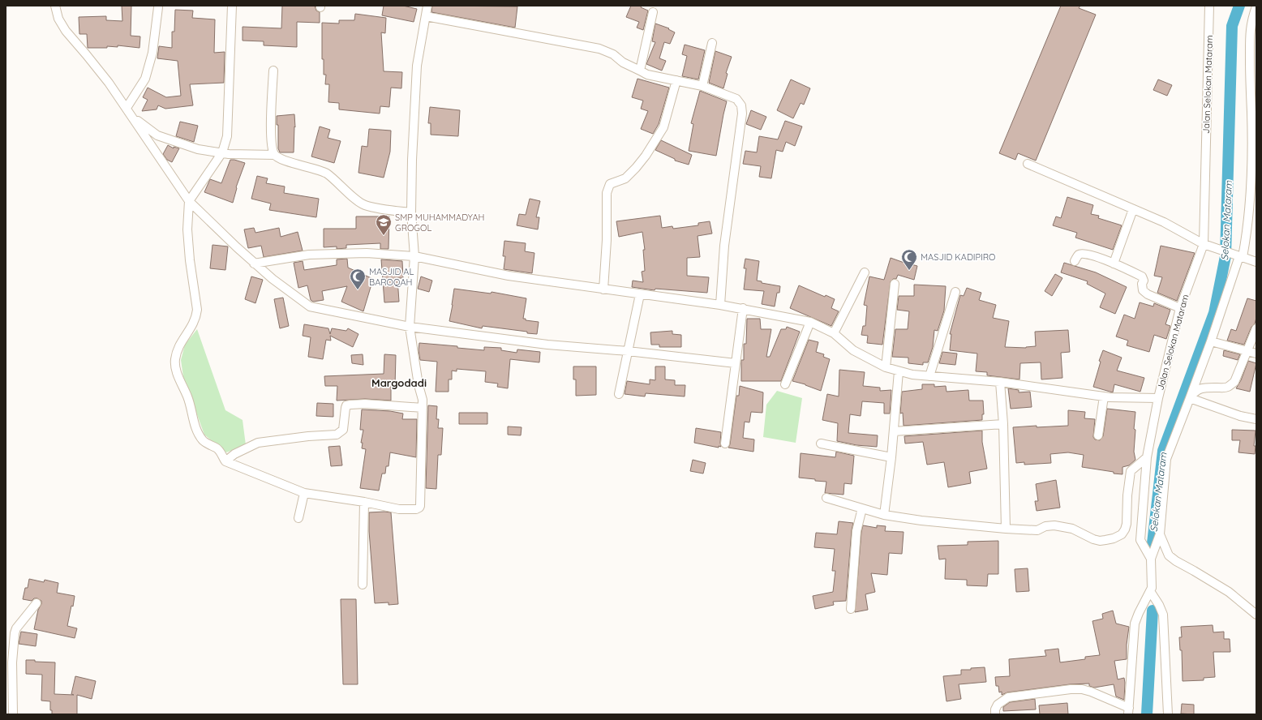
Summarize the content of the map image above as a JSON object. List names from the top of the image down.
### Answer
{
  "streets": {
    "street": ["Jalan Selokan Mataram"]
  },
  "districts": ["Margodadi"],
  "water": ["Selokan Mataram"],
  "places": {
    "school or university": ["SMP MUHAMMADYAH GROGOL"],
    "mosque": ["MASJID KADIPIRO", "MASJID AL BAROQAH"]
  }
}
